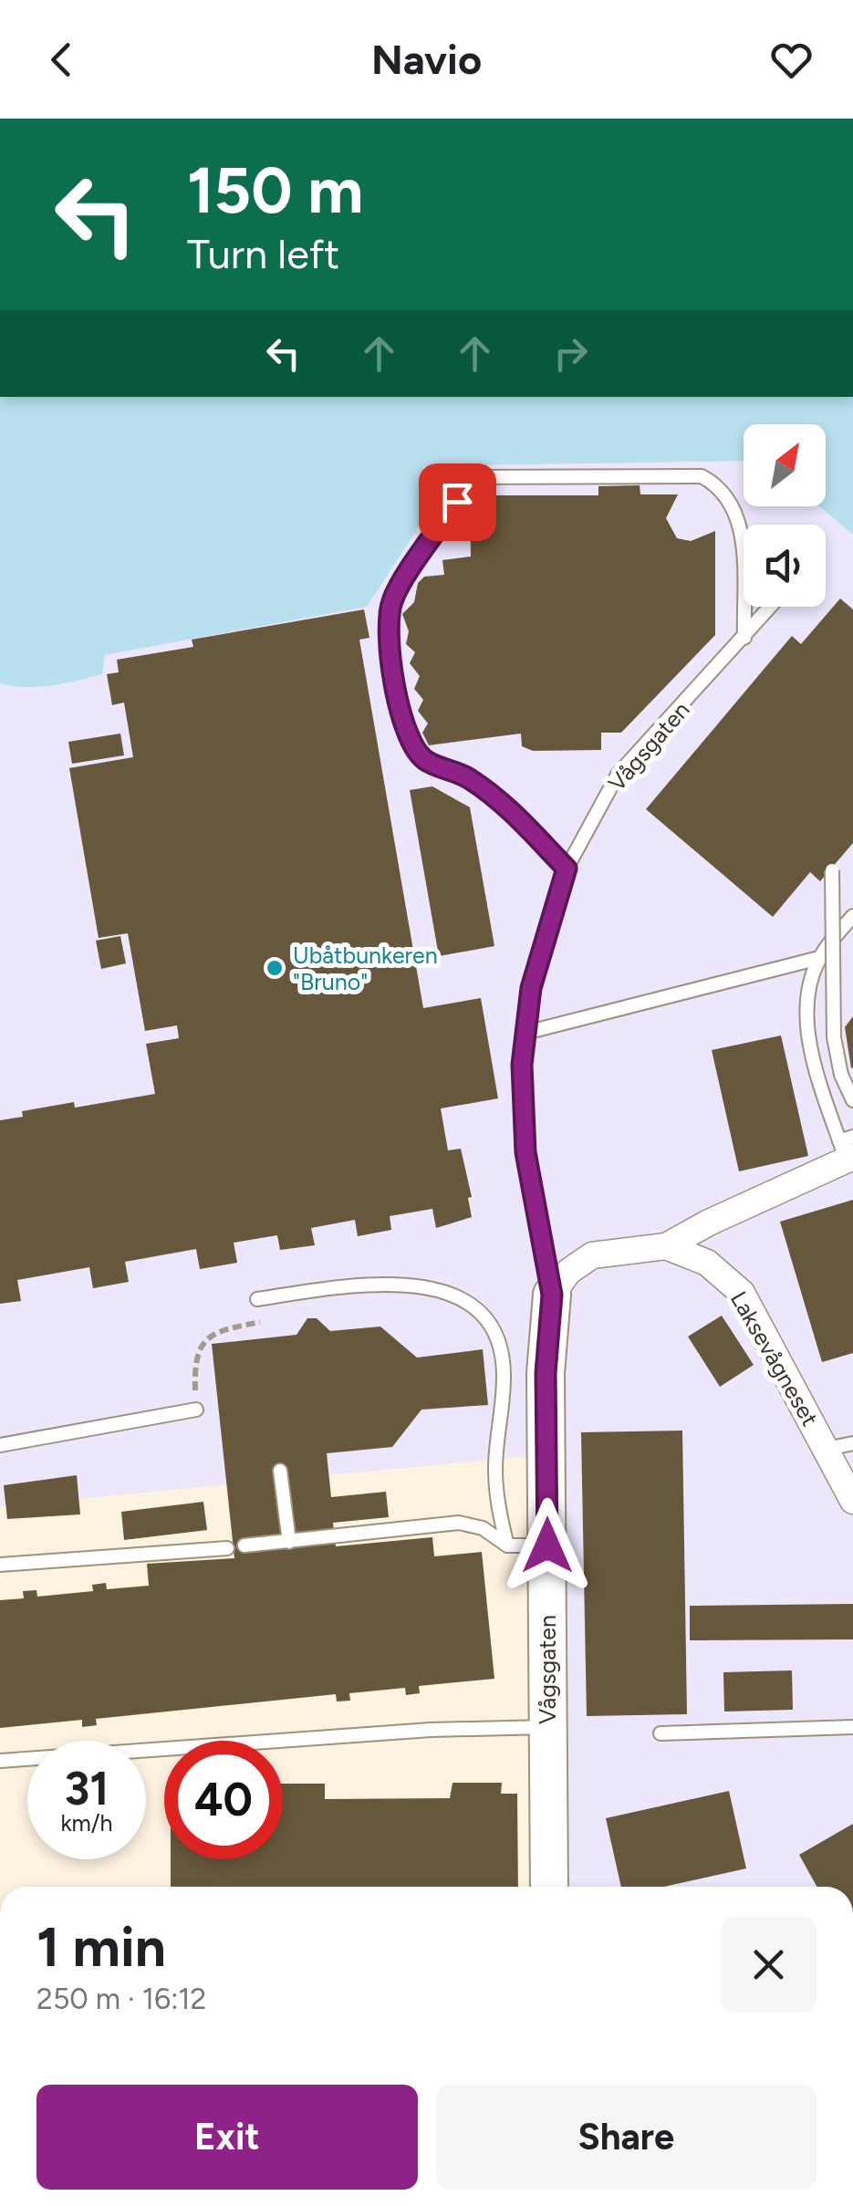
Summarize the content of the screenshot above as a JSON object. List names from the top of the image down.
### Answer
{
  "streets": {
    "street": ["Vågsgaten", "Laksevågneset"]
  },
  "crossings": [
    ["Vågsgaten", "Laksevågneset"]
  ],
  "places": ["Ubåtbunkeren \"Bruno\""],
  "north": "top right",
  "page": {
    "header": "Navio",
    "turn": ["150 m", "Turn left"],
    "speed": "31 km/h",
    "limit": "40",
    "heading": ["1 min", "250 m · 16:12"],
    "buttons": ["Exit", "Share"]
  }
}
